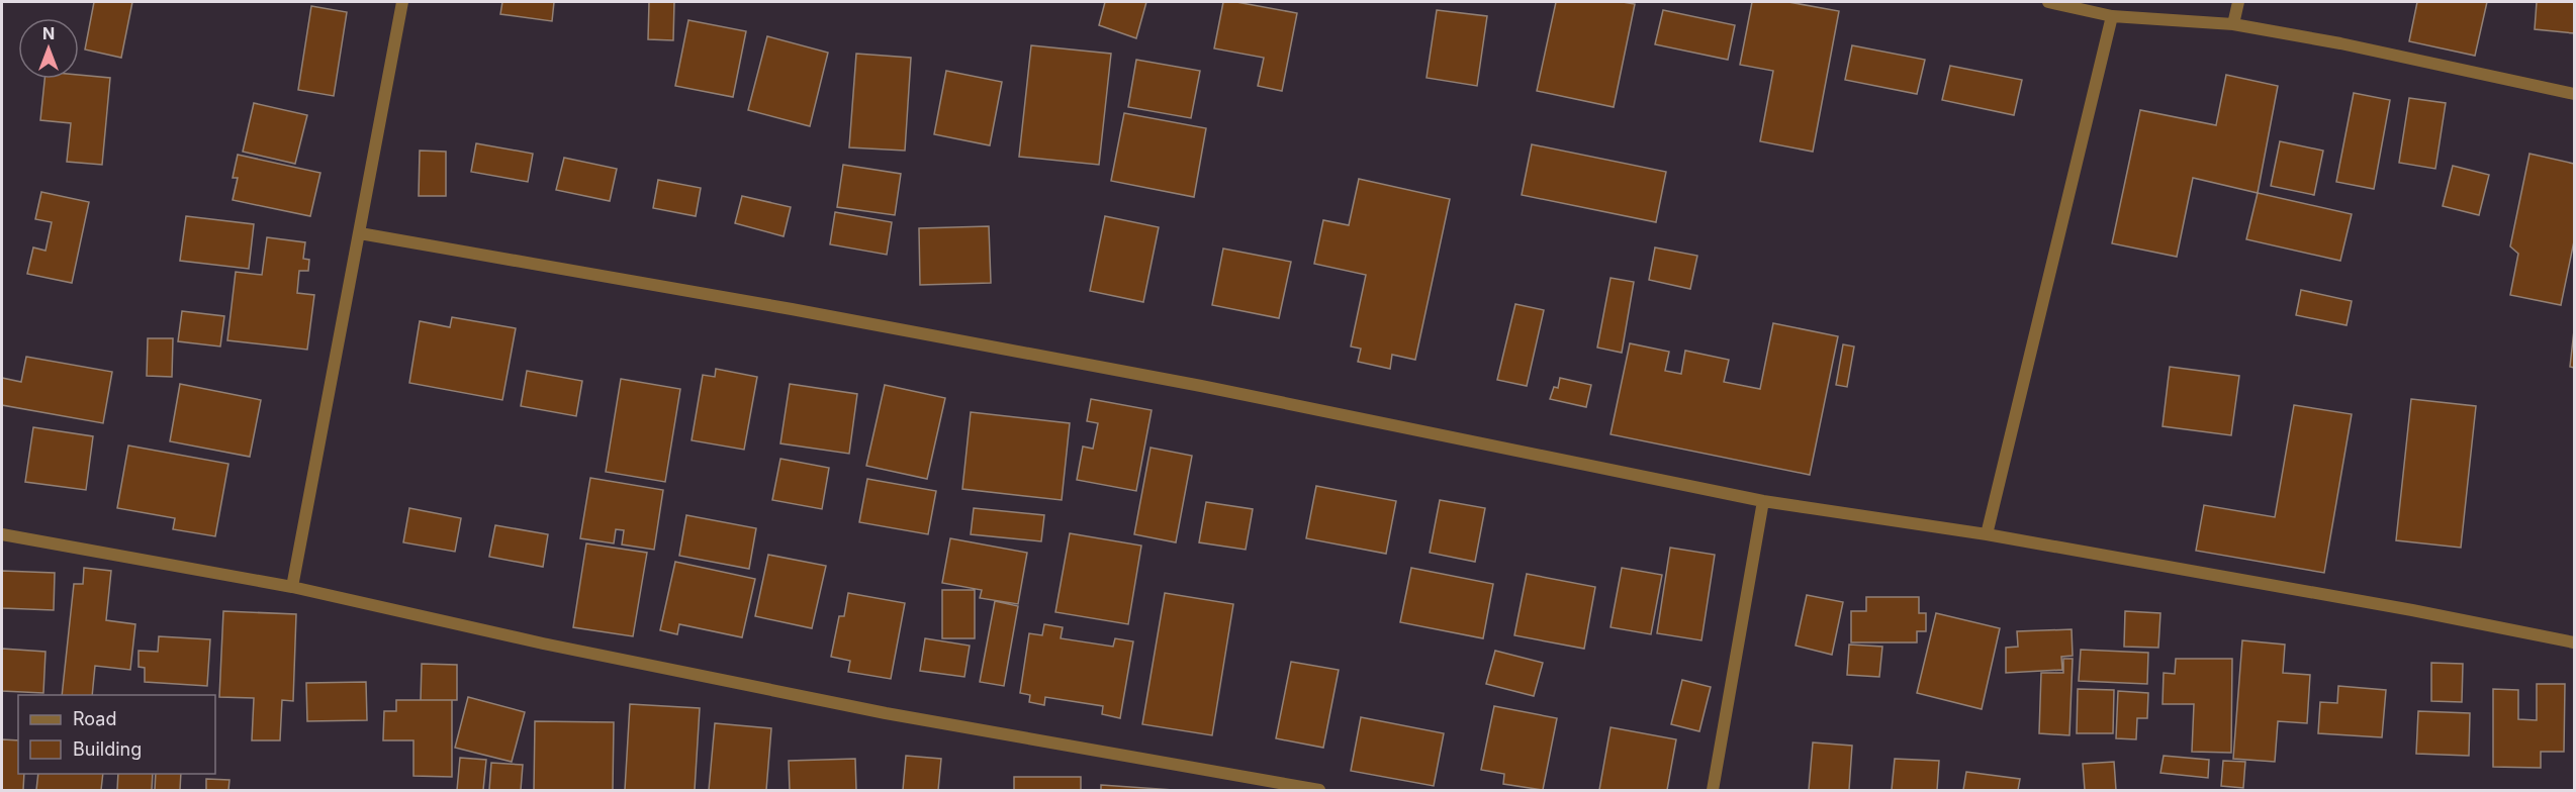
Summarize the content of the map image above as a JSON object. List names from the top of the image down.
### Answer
{
  "legend": ["Road", "Building"],
  "north": "top"
}
